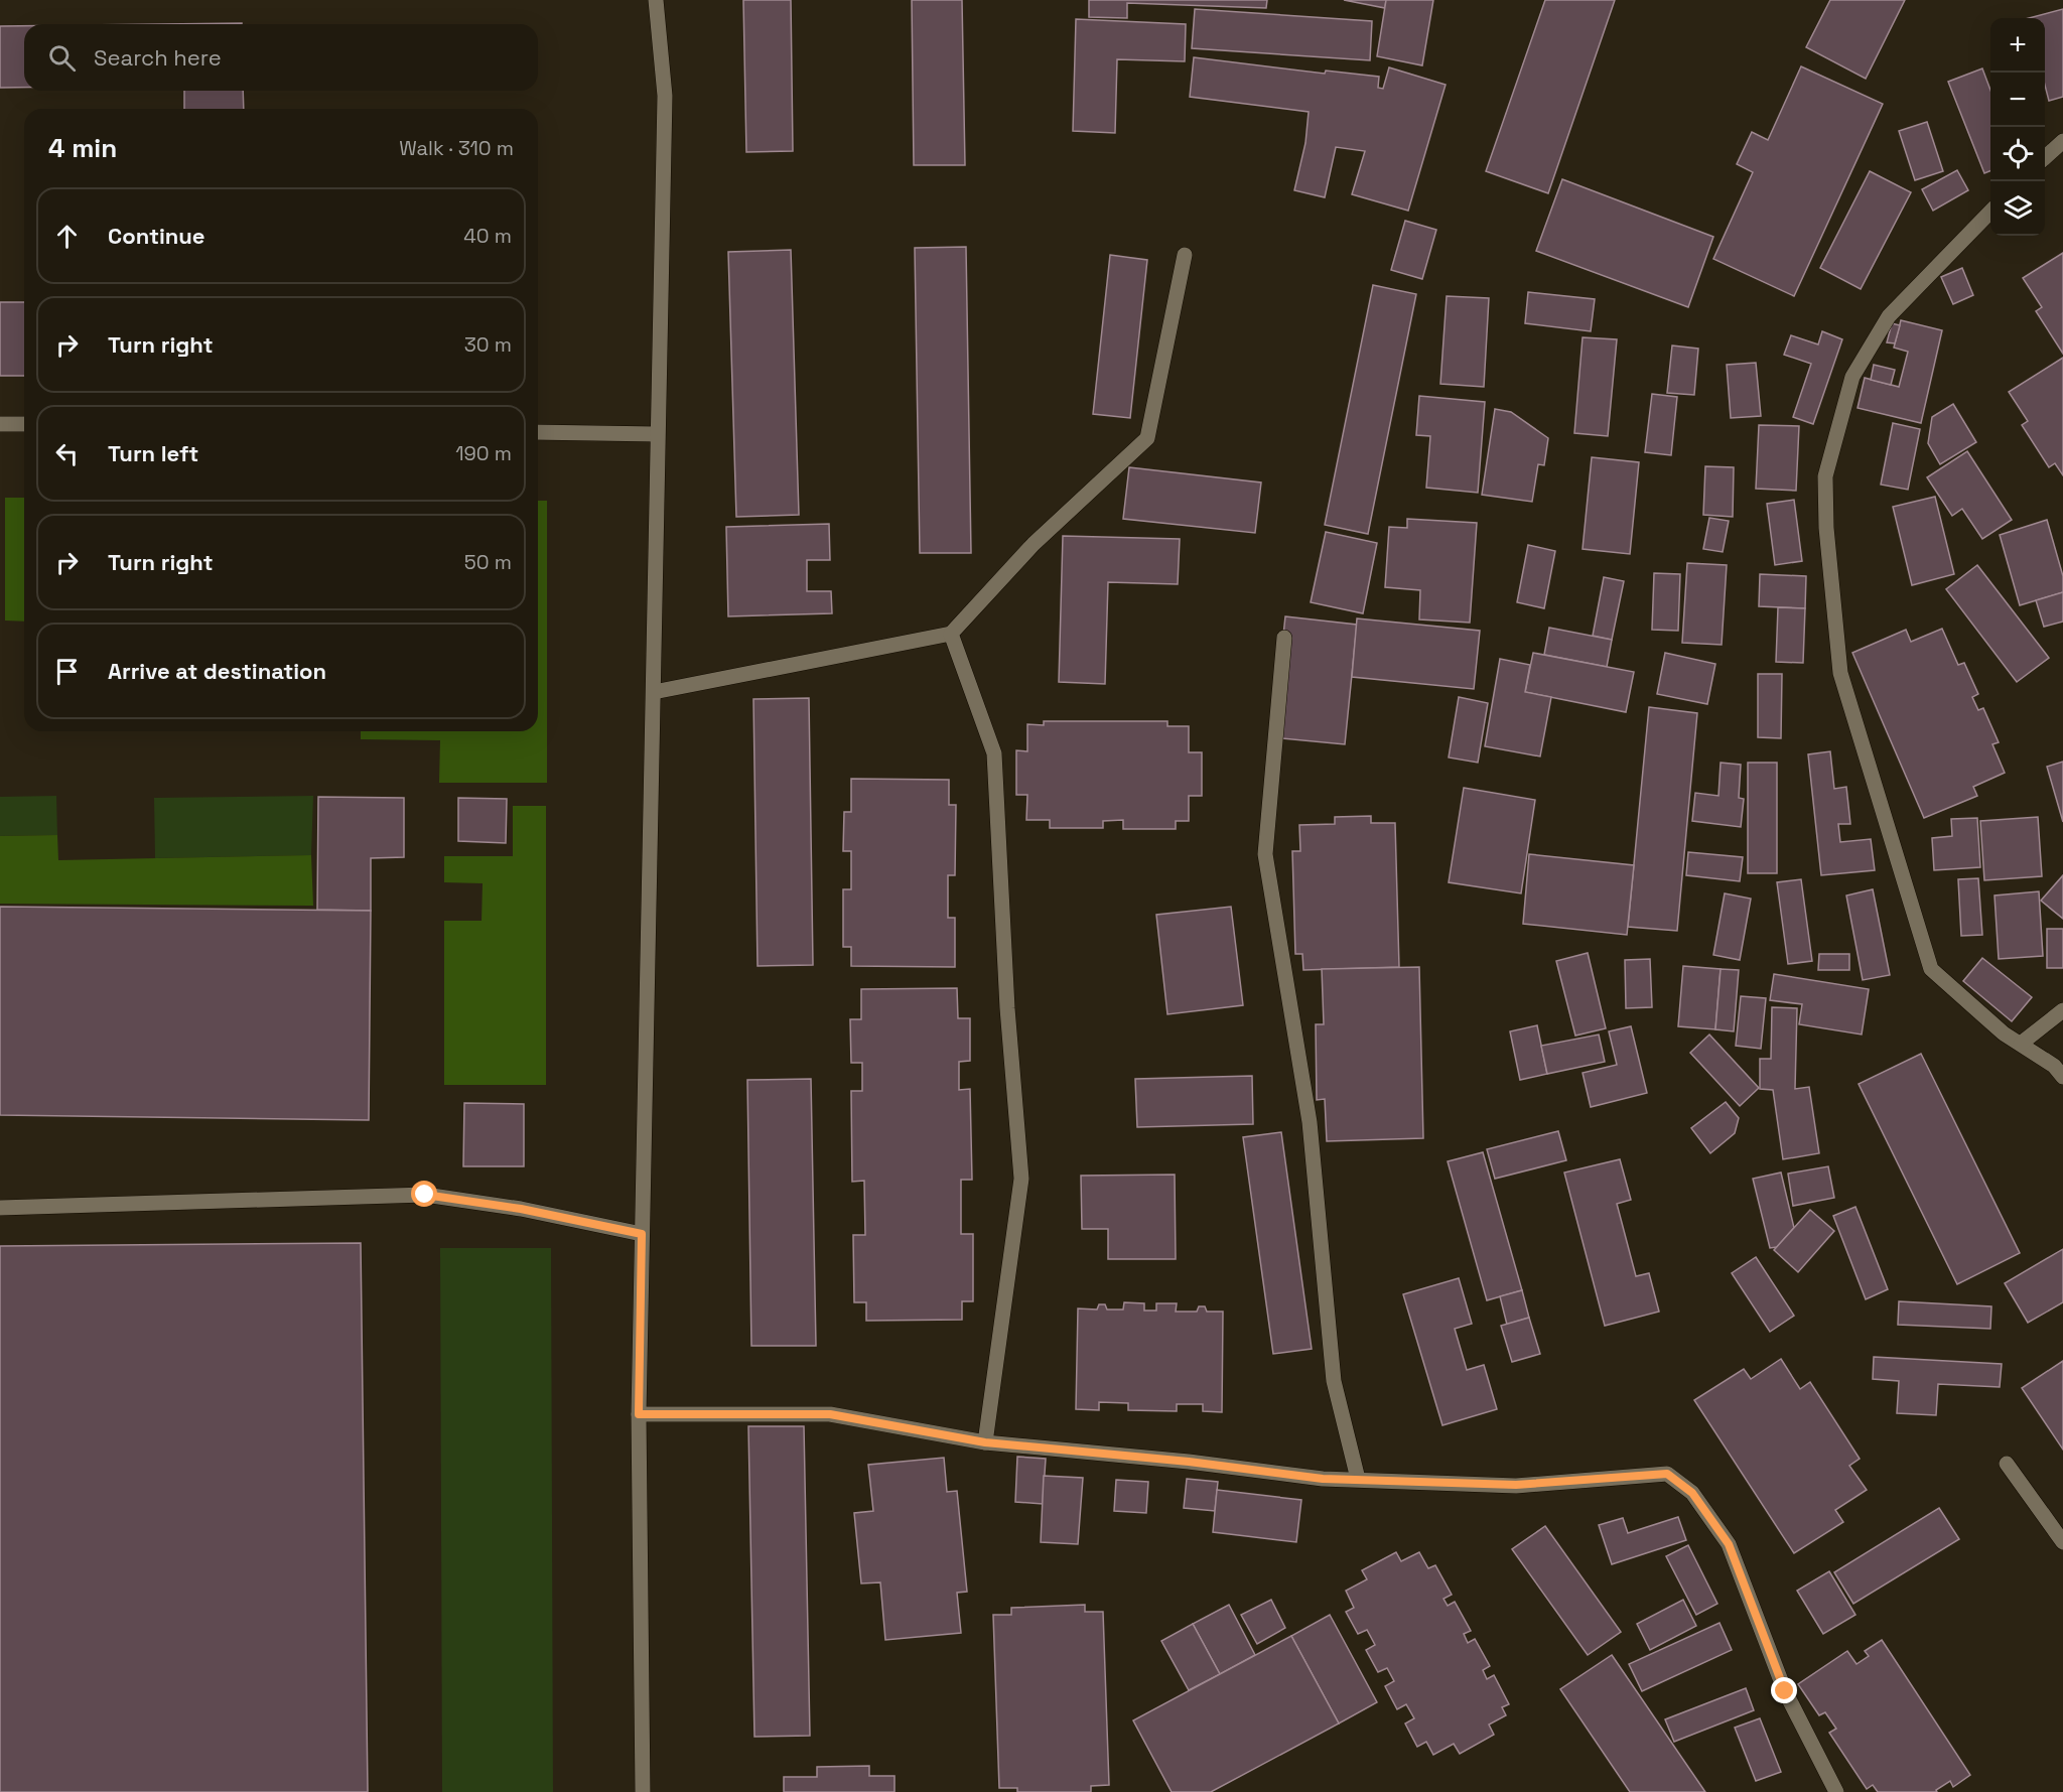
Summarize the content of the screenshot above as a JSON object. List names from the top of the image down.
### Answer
{
  "page": {
    "map_buttons": ["+", "−"],
    "search": "Search here",
    "heading": ["4 min", "Walk · 310 m"],
    "list": [
      ["Continue", "40 m"],
      ["Turn right", "30 m"],
      ["Turn left", "190 m"],
      ["Turn right", "50 m"],
      "Arrive at destination"
    ]
  }
}
